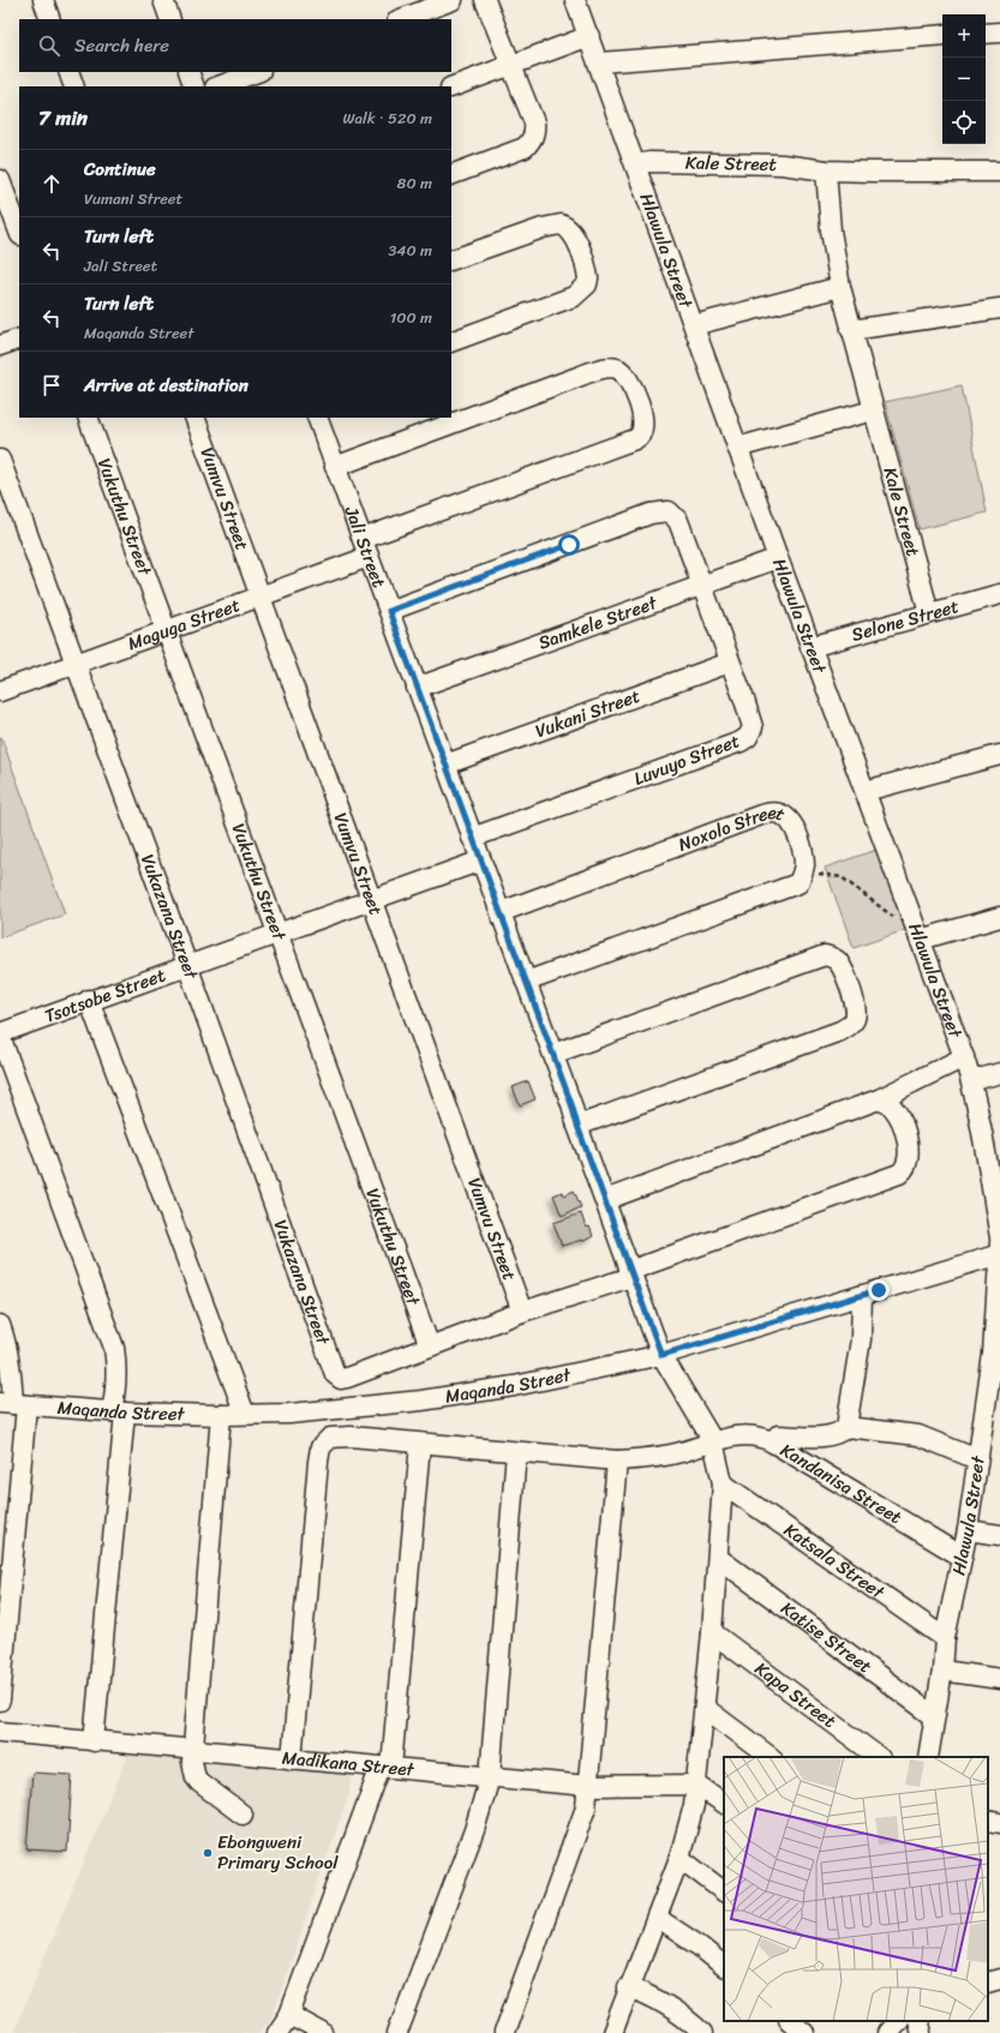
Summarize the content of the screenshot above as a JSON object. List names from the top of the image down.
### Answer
{
  "streets": {
    "street": [
      "Kale Street",
      "Hlawula Street",
      "Vumvu Street",
      "Vukuthu Street",
      "Jali Street",
      "Selone Street",
      "Samkele Street",
      "Maguga Street",
      "Vukani Street",
      "Luvuyo Street",
      "Noxolo Street",
      "Vukazana Street",
      "Tsotsobe Street",
      "Maqanda Street",
      "Kandanisa Street",
      "Katsala Street",
      "Katise Street",
      "Kapa Street",
      "Madikana Street"
    ]
  },
  "crossings": [
    ["Kale Street", "Hlawula Street"],
    ["Kale Street", "Selone Street"],
    ["Hlawula Street", "Selone Street"],
    ["Hlawula Street", "Samkele Street"],
    ["Hlawula Street", "Maqanda Street"],
    ["Hlawula Street", "Kandanisa Street"],
    ["Hlawula Street", "Katsala Street"],
    ["Hlawula Street", "Katise Street"],
    ["Vumvu Street", "Maguga Street"],
    ["Vumvu Street", "Tsotsobe Street"],
    ["Vukuthu Street", "Maguga Street"],
    ["Vukuthu Street", "Vukazana Street"],
    ["Vukuthu Street", "Tsotsobe Street"],
    ["Jali Street", "Samkele Street"],
    ["Jali Street", "Maguga Street"],
    ["Jali Street", "Vukani Street"],
    ["Jali Street", "Luvuyo Street"],
    ["Jali Street", "Noxolo Street"],
    ["Jali Street", "Tsotsobe Street"],
    ["Jali Street", "Maqanda Street"],
    ["Jali Street", "Kandanisa Street"],
    ["Jali Street", "Katsala Street"],
    ["Jali Street", "Katise Street"],
    ["Jali Street", "Kapa Street"],
    ["Jali Street", "Madikana Street"],
    ["Samkele Street", "Luvuyo Street"],
    ["Maguga Street", "Vukazana Street"],
    ["Vukani Street", "Luvuyo Street"],
    ["Vukazana Street", "Tsotsobe Street"],
    ["Kandanisa Street", "Madikana Street"]
  ],
  "places": ["Ebongweni Primary School"],
  "page": {
    "map_buttons": ["+", "−"],
    "search": "Search here",
    "heading": ["7 min", "Walk · 520 m"],
    "list": [
      ["Continue", "Vumani Street", "80 m"],
      ["Turn left", "Jali Street", "340 m"],
      ["Turn left", "Maqanda Street", "100 m"],
      "Arrive at destination"
    ]
  }
}
